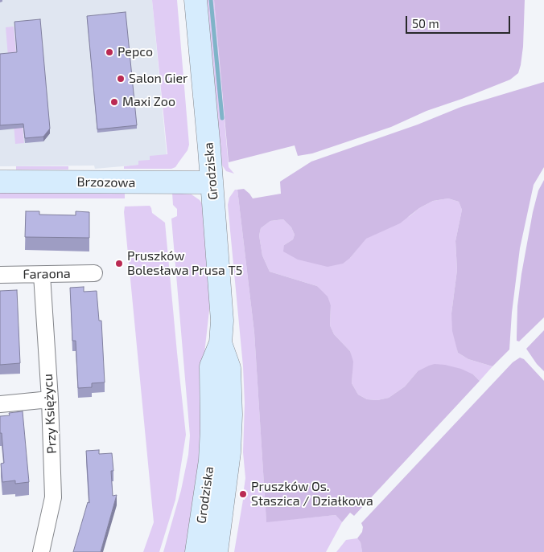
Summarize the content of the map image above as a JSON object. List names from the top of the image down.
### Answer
{
  "streets": {
    "main road": ["Grodziska", "Brzozowa"],
    "street": ["Faraona", "Przy Księżycu"]
  },
  "crossings": [
    ["Grodziska", "Brzozowa"],
    ["Faraona", "Przy Księżycu"]
  ],
  "places": [
    "Pepco",
    "Salon Gier",
    "Maxi Zoo",
    "Pruszków Bolesława Prusa T5",
    "Pruszków Os. Staszica / Działkowa"
  ],
  "scale_bar": "50 m"
}
